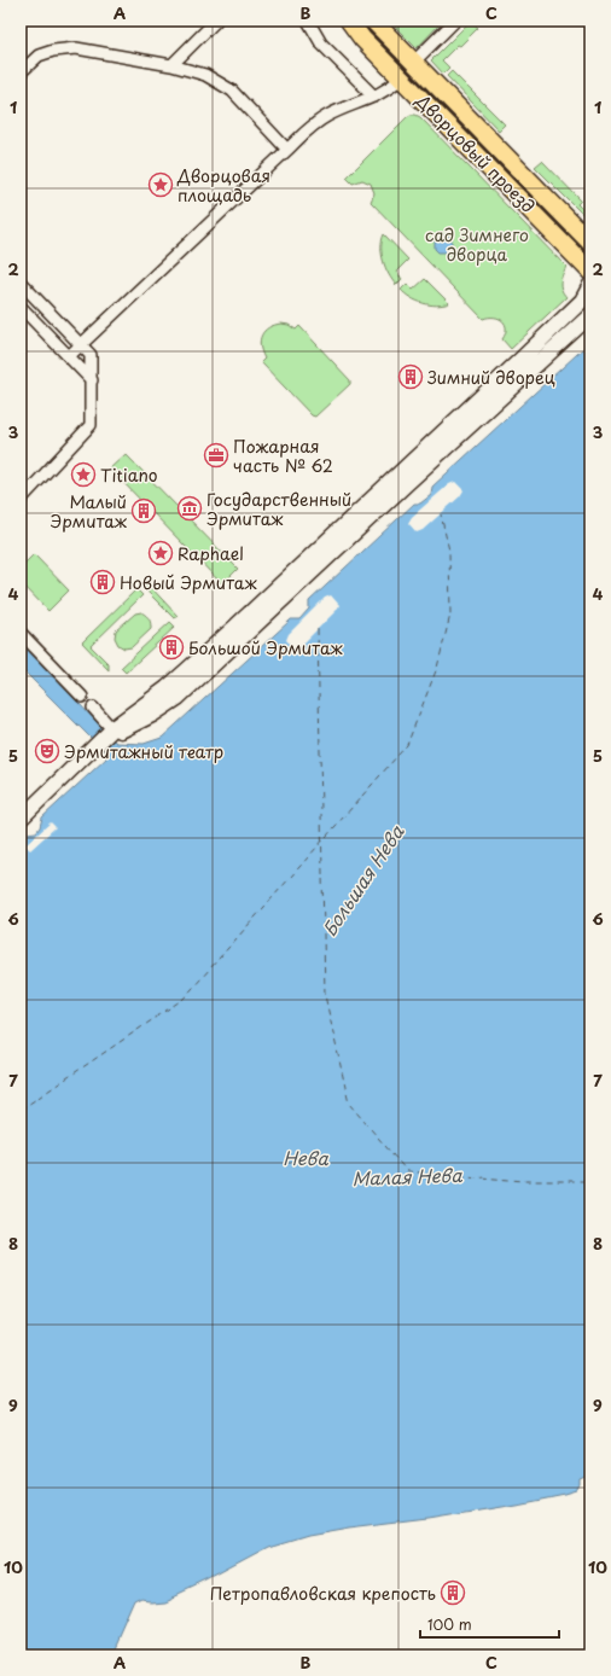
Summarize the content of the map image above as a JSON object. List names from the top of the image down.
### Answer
{
  "streets": {
    "main road": ["Дворцовый проезд"]
  },
  "water": ["Большая Нева", "Нева", "Малая Нева"],
  "parks": ["сад Зимнего дворца"],
  "places": {
    "place": ["Дворцовая площадь", "Titiano", "Raphael"],
    "building": [
      "Зимний дворец",
      "Малый Эрмитаж",
      "Новый Эрмитаж",
      "Большой Эрмитаж",
      "Петропавловская крепость"
    ],
    "office": ["Пожарная часть № 62"],
    "museum": ["Государственный Эрмитаж"],
    "theatre": ["Эрмитажный театр"]
  },
  "scale_bar": "100 m",
  "grid": {
    "columns": ["A", "B", "C"],
    "rows": [
      "1",
      "2",
      "3",
      "4",
      "5",
      "6",
      "7",
      "8",
      "9",
      "10"
    ]
  }
}
